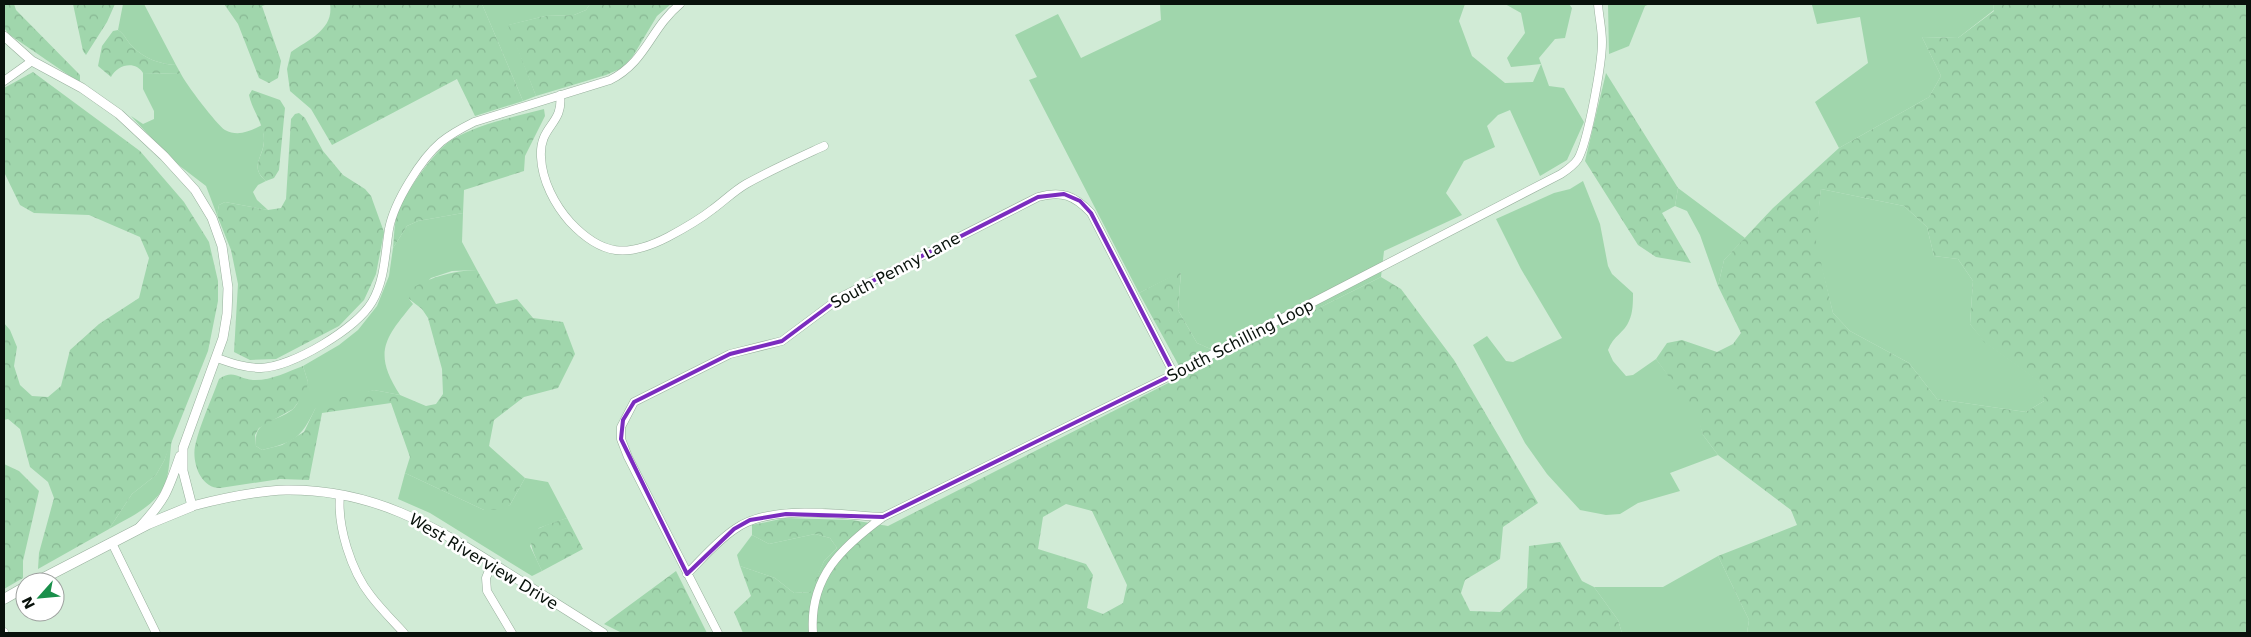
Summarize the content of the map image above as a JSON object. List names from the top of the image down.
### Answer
{
  "streets": {
    "street": ["South Penny Lane", "South Schilling Loop", "West Riverview Drive"]
  },
  "crossings": [
    ["South Penny Lane", "South Schilling Loop"]
  ],
  "north": "bottom left"
}
